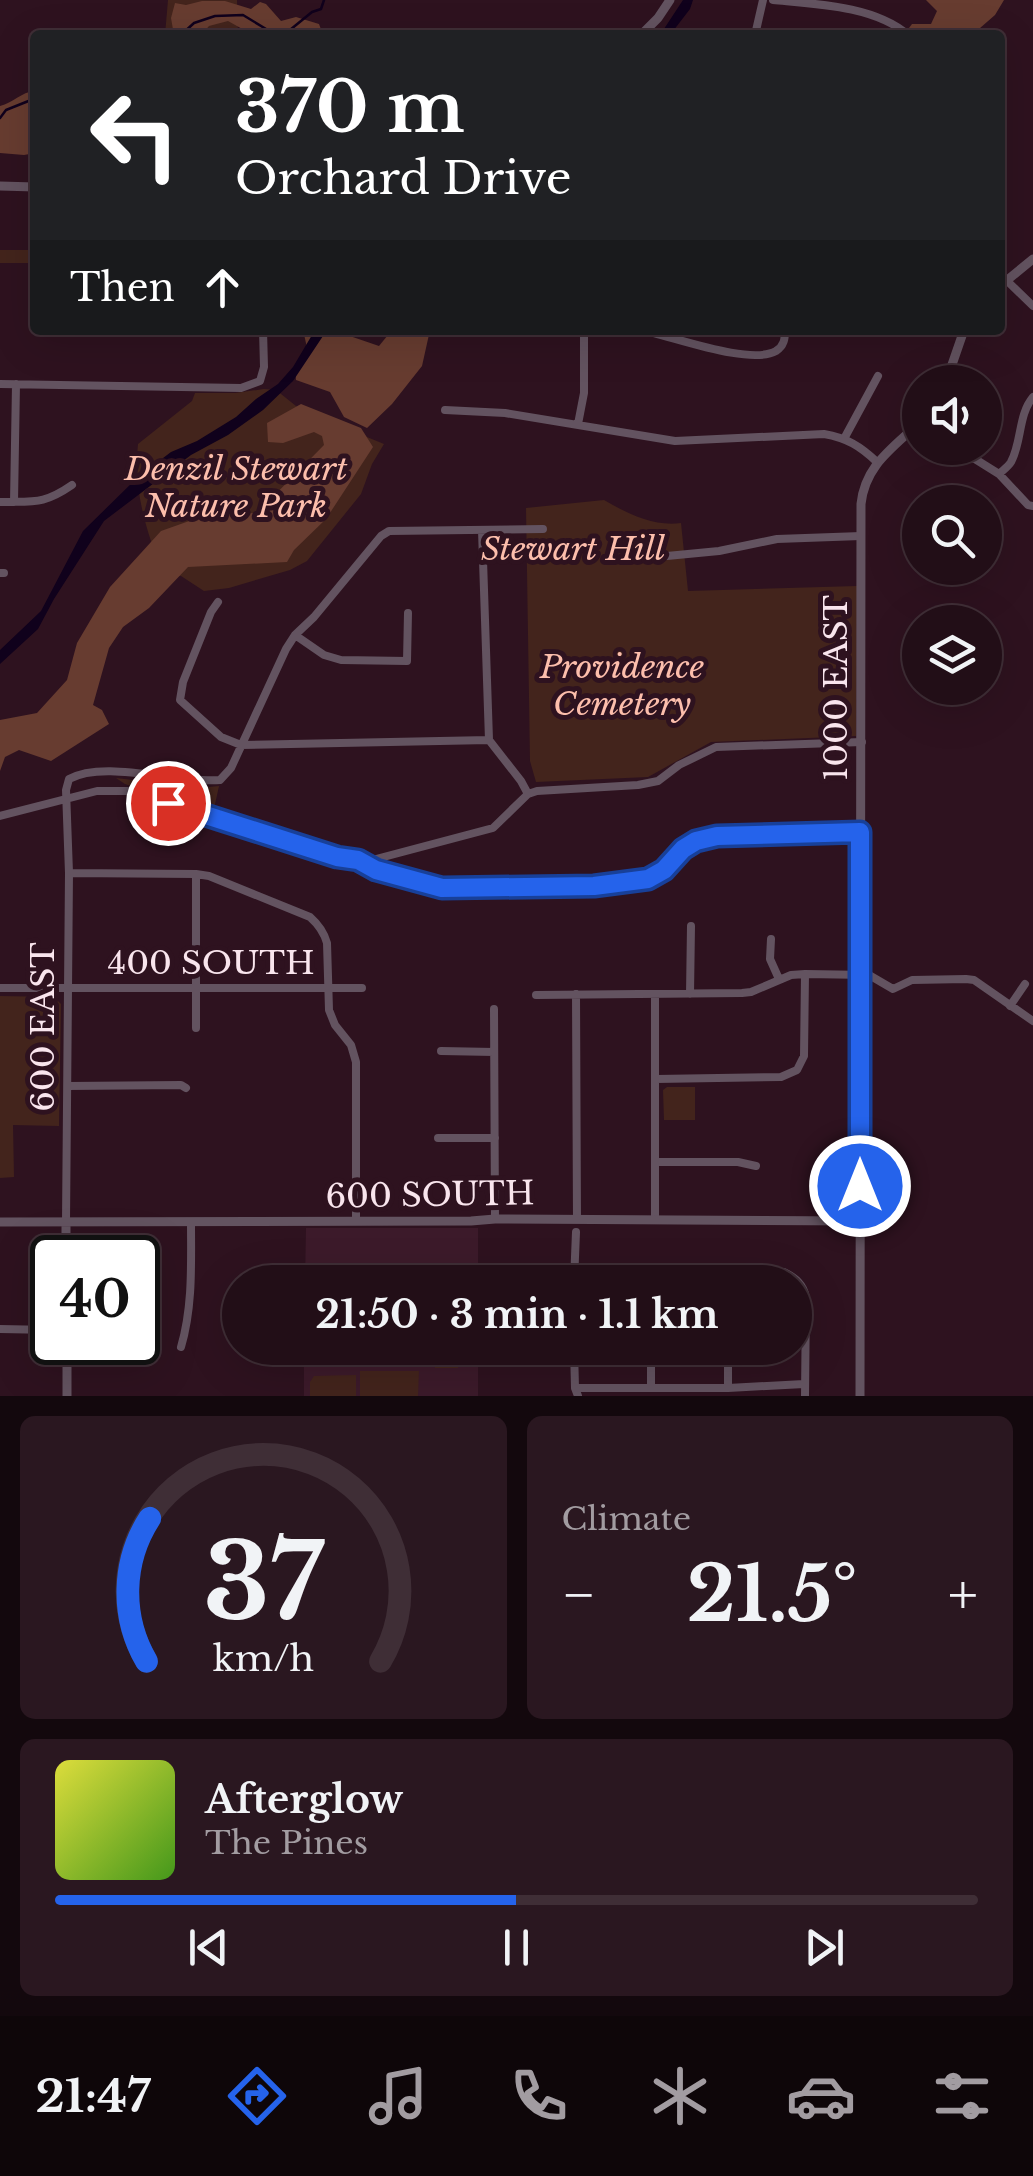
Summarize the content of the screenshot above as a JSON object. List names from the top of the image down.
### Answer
{
  "streets": {
    "street": [
      "1000 EAST",
      "400 SOUTH",
      "600 EAST",
      "600 SOUTH"
    ]
  },
  "crossings": [
    ["1000 EAST", "600 SOUTH"],
    ["400 SOUTH", "600 EAST"],
    ["600 EAST", "600 SOUTH"]
  ],
  "parks": ["Denzil Stewart Nature Park", "Stewart Hill", "Providence Cemetery"],
  "page": {
    "turn": ["370 m", "Orchard Drive"],
    "then": "Then",
    "limit": "40",
    "trip": "21:50 · 3 min · 1.1 km",
    "tile": "Climate",
    "heat": ["−", "21.5°", "+"],
    "song": ["Afterglow", "The Pines"],
    "tabs": "21:47",
    "gauge": ["37", "km/h"]
  }
}
